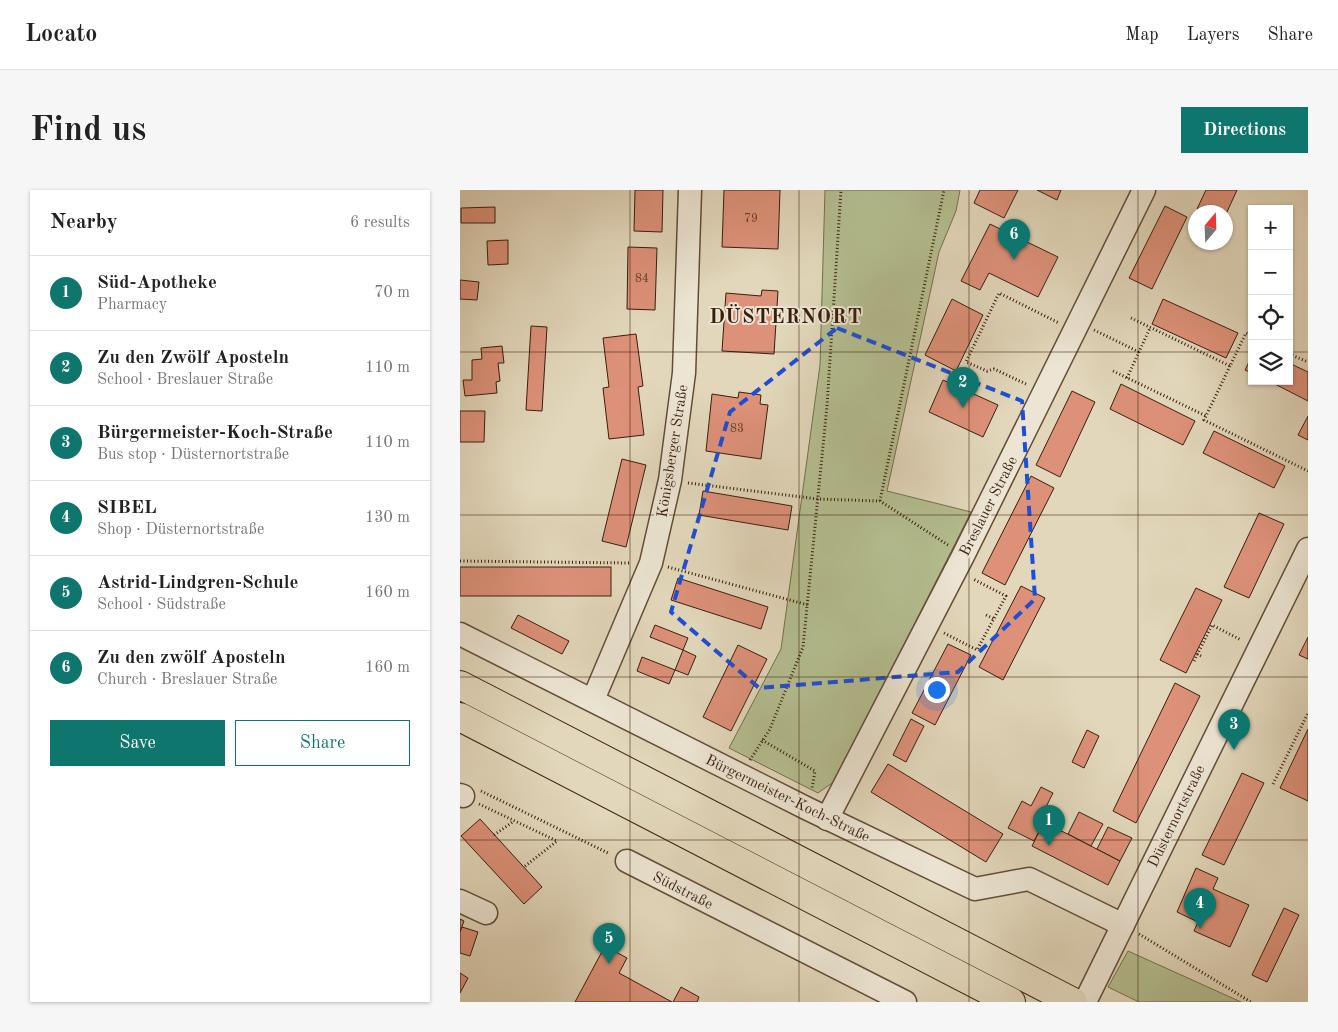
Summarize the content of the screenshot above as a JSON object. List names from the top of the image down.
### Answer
{
  "streets": {
    "street": [
      "Königsberger Straße",
      "Breslauer Straße",
      "Bürgermeister-Koch-Straße",
      "Düsternortstraße",
      "Südstraße"
    ]
  },
  "crossings": [
    ["Königsberger Straße", "Bürgermeister-Koch-Straße"],
    ["Breslauer Straße", "Bürgermeister-Koch-Straße"],
    ["Bürgermeister-Koch-Straße", "Düsternortstraße"]
  ],
  "districts": ["DÜSTERNORT"],
  "house_numbers": ["79", "84", "83"],
  "north": "top",
  "page": {
    "header": "Locato",
    "nav": ["Map", "Layers", "Share"],
    "buttons": [
      "Directions",
      ["Save", "Share"]
    ],
    "title": "Find us",
    "heading": ["Nearby", "6 results"],
    "map_buttons": ["+", "−"],
    "pins": [
      "6",
      "2",
      "3",
      "1",
      "4",
      "5"
    ],
    "list": [
      {
        "mark": "1",
        "name": "Süd-Apotheke",
        "note": "Pharmacy",
        "value": "70 m"
      },
      {
        "mark": "2",
        "name": "Zu den Zwölf Aposteln",
        "note": "School · Breslauer Straße",
        "value": "110 m"
      },
      {
        "mark": "3",
        "name": "Bürgermeister-Koch-Straße",
        "note": "Bus stop · Düsternortstraße",
        "value": "110 m"
      },
      {
        "mark": "4",
        "name": "SIBEL",
        "note": "Shop · Düsternortstraße",
        "value": "130 m"
      },
      {
        "mark": "5",
        "name": "Astrid-Lindgren-Schule",
        "note": "School · Südstraße",
        "value": "160 m"
      },
      {
        "mark": "6",
        "name": "Zu den zwölf Aposteln",
        "note": "Church · Breslauer Straße",
        "value": "160 m"
      }
    ]
  }
}
